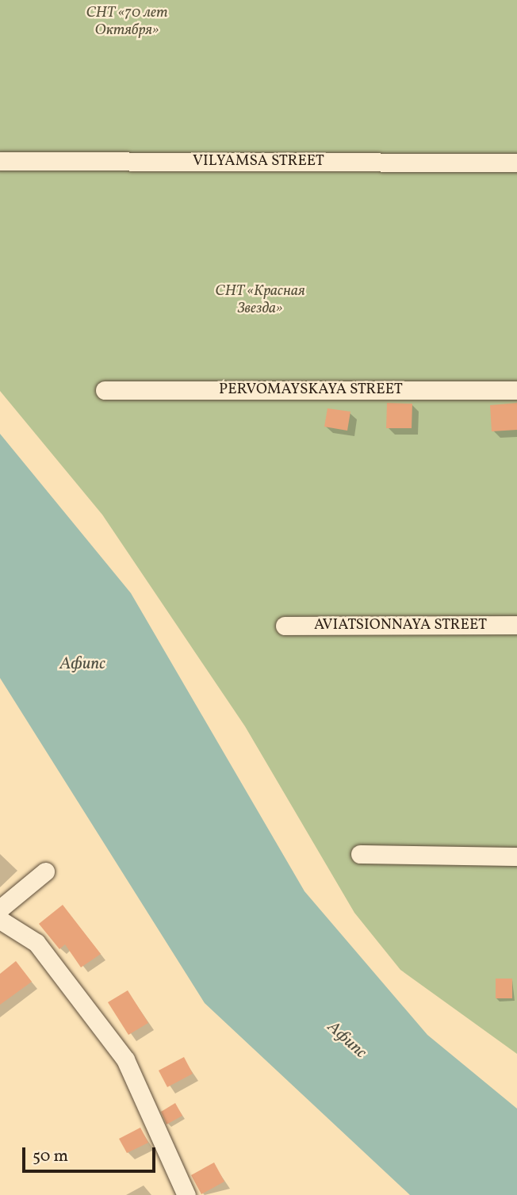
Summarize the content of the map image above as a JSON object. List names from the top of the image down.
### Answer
{
  "streets": {
    "street": ["VILYAMSA STREET", "PERVOMAYSKAYA STREET", "AVIATSIONNAYA STREET"]
  },
  "water": ["Афипс"],
  "parks": ["СНТ «70 лет Октября»", "СНТ «Красная Звезда»"],
  "scale_bar": "50 m"
}
